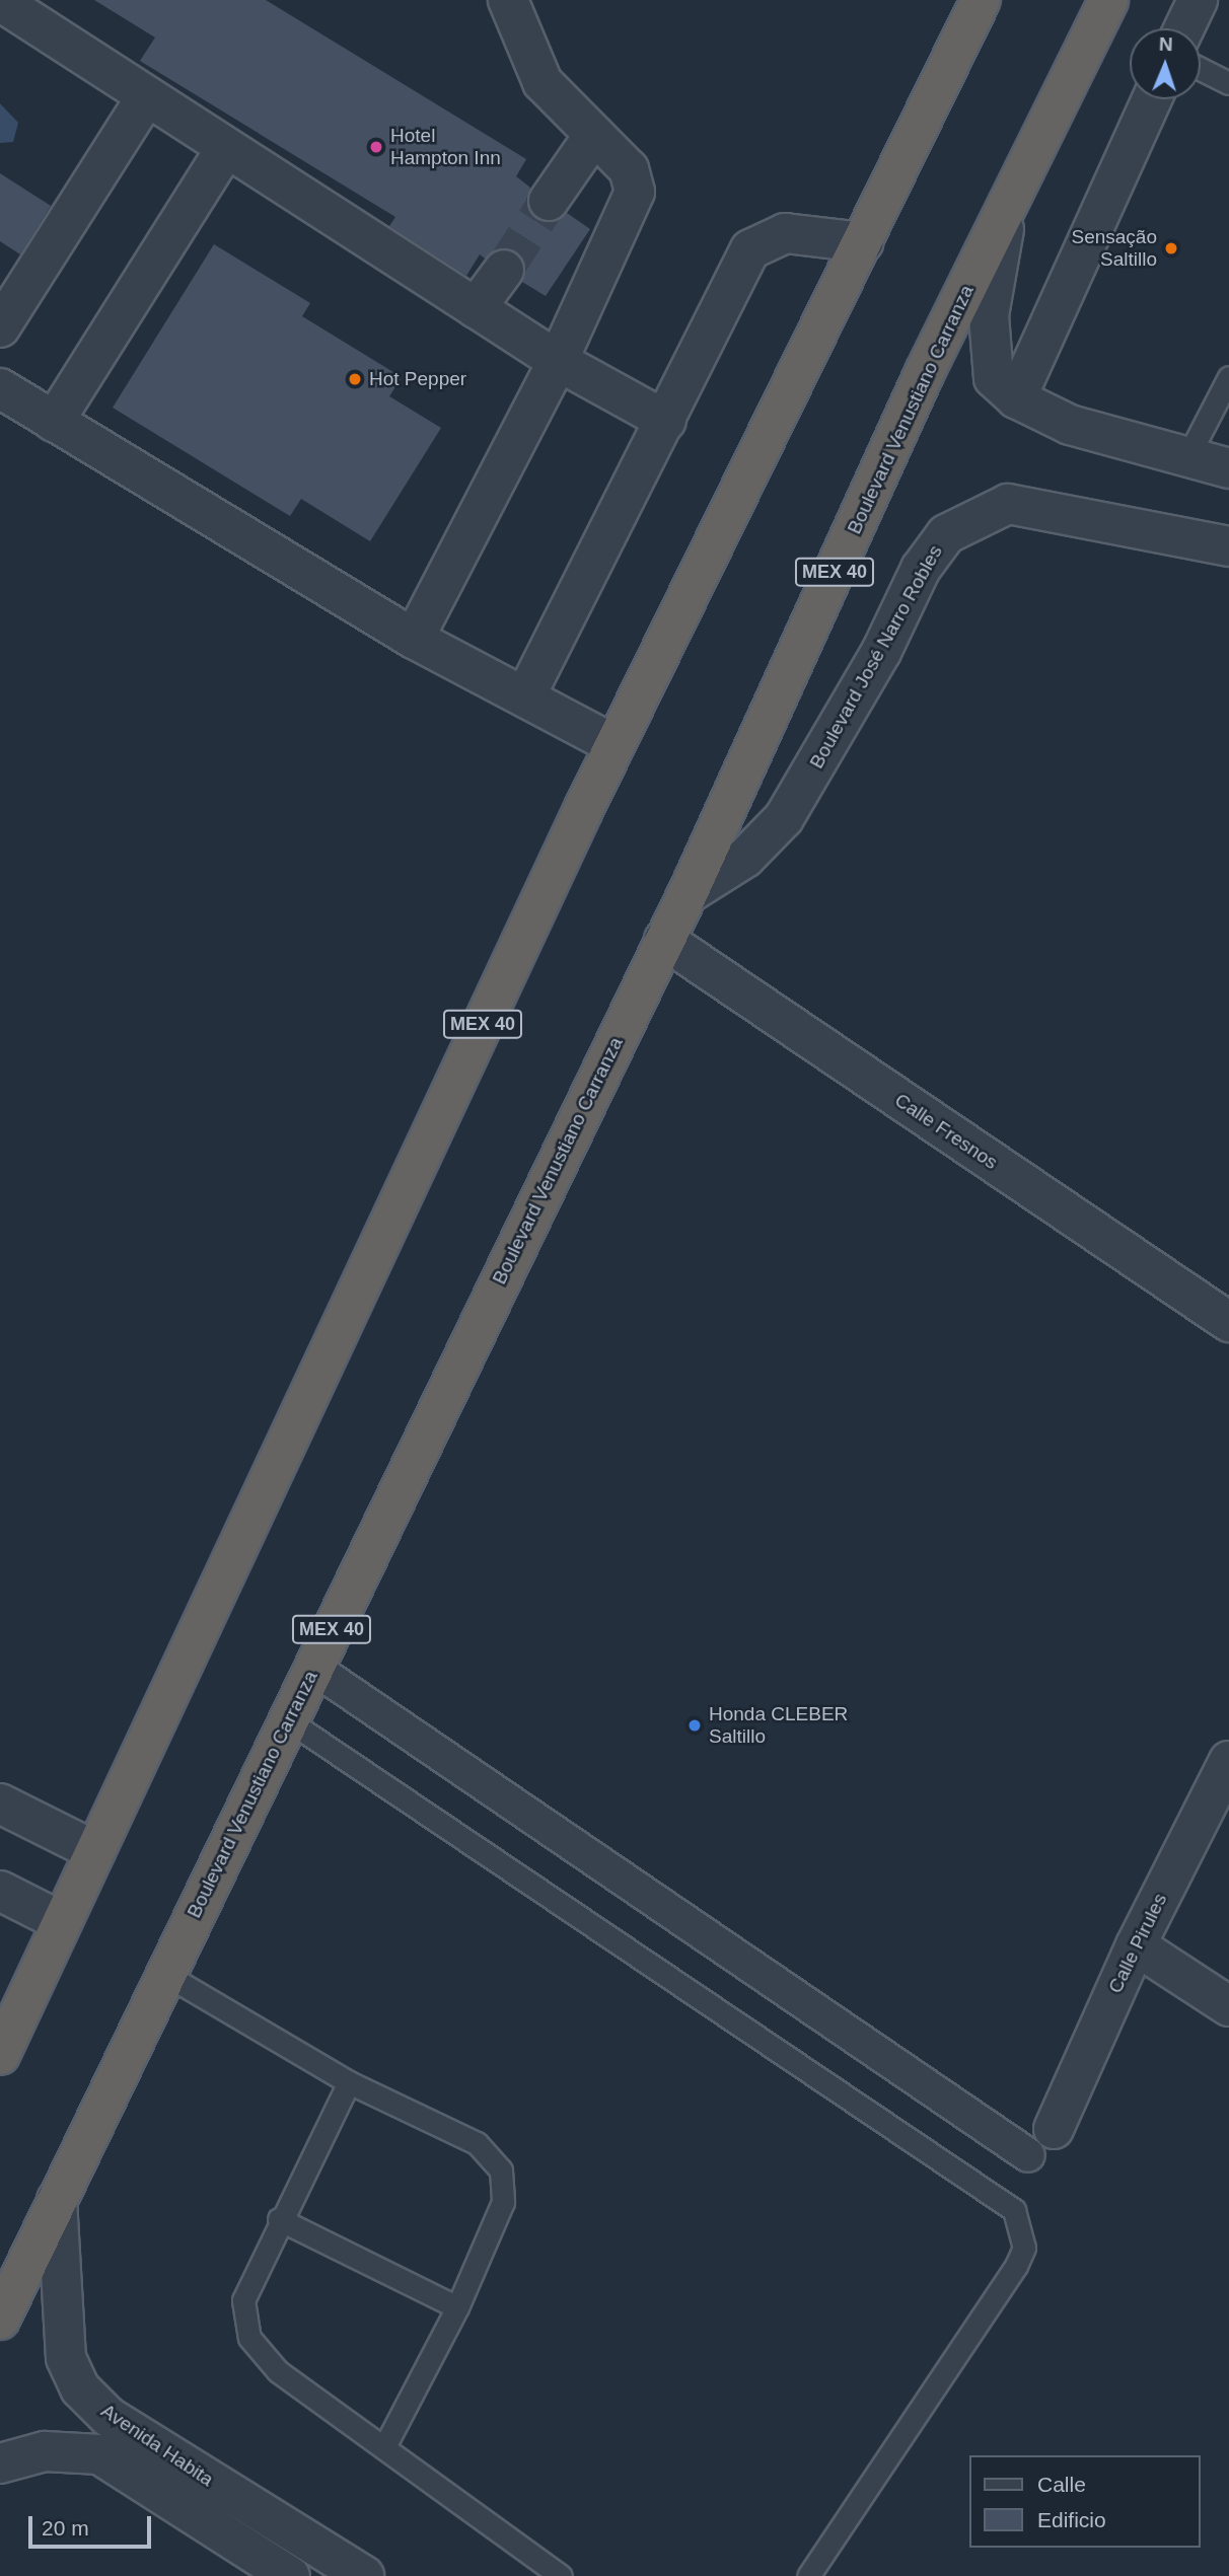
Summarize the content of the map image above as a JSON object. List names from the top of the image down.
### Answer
{
  "streets": {
    "highway": ["Boulevard Venustiano Carranza", "MEX 40"],
    "street": [
      "Boulevard José Narro Robles",
      "Calle Fresnos",
      "Calle Pirules",
      "Avenida Habita"
    ]
  },
  "crossings": [
    ["Boulevard Venustiano Carranza", "Boulevard José Narro Robles"],
    ["Boulevard Venustiano Carranza", "Calle Fresnos"],
    ["Boulevard Venustiano Carranza", "Avenida Habita"]
  ],
  "places": [
    "Hotel Hampton Inn",
    "Sensação Saltillo",
    "Hot Pepper",
    "Honda CLEBER Saltillo"
  ],
  "legend": ["Calle", "Edificio"],
  "scale_bar": "20 m",
  "north": "top"
}
